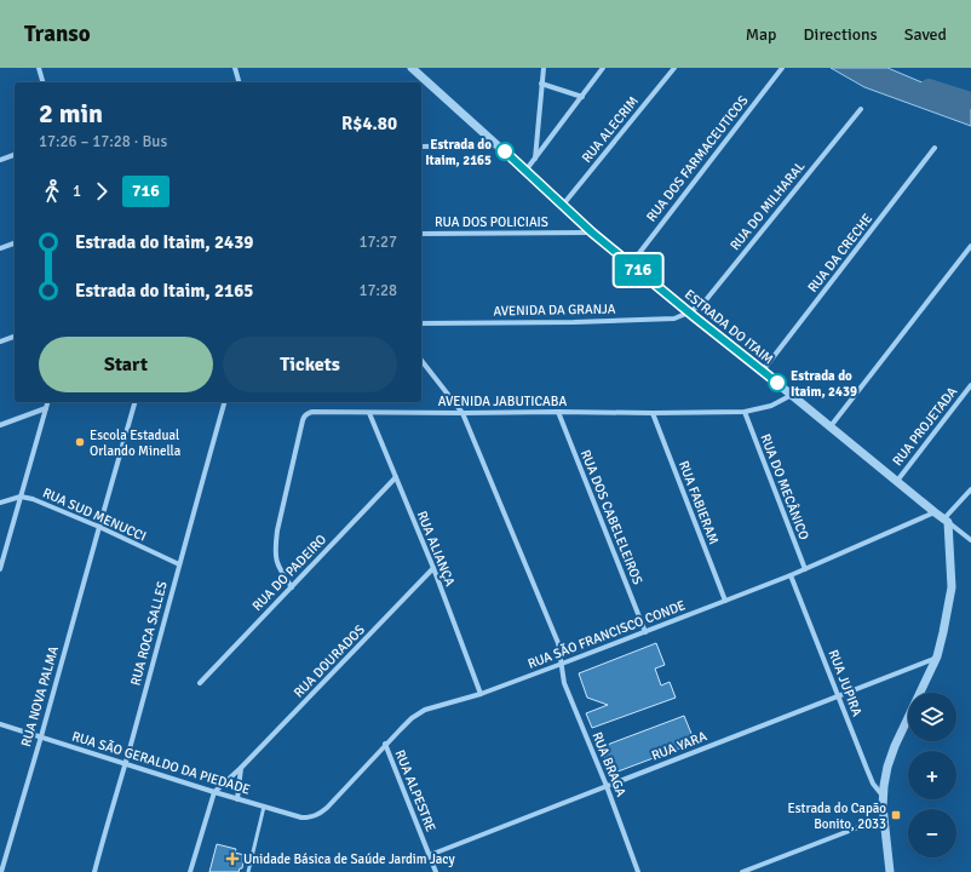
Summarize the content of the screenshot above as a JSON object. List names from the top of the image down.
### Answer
{
  "streets": {
    "street": [
      "RUA ALECRIM",
      "RUA DOS FARMACEUTICOS",
      "RUA DO MILHARAL",
      "RUA DOS POLICIAIS",
      "RUA DA CRECHE",
      "AVENIDA DA GRANJA",
      "ESTRADA DO ITAIM",
      "AVENIDA JABUTICABA",
      "RUA PROJETADA",
      "RUA DO MECÂNICO",
      "RUA FABIERAM",
      "RUA SUD MENUCCI",
      "RUA DOS CABELELEIROS",
      "RUA ALIANÇA",
      "RUA DO PADEIRO",
      "RUA ROCA SALLES",
      "RUA SÃO FRANCISCO CONDE",
      "RUA DOURADOS",
      "RUA JUPIRA",
      "RUA NOVA PALMA",
      "RUA YARA",
      "RUA SÃO GERALDO DA PIEDADE",
      "RUA BRAGA",
      "RUA ALPESTRE"
    ]
  },
  "crossings": [
    ["RUA ALECRIM", "ESTRADA DO ITAIM"],
    ["RUA DOS FARMACEUTICOS", "ESTRADA DO ITAIM"],
    ["RUA DO MILHARAL", "AVENIDA DA GRANJA"],
    ["RUA DO MILHARAL", "ESTRADA DO ITAIM"],
    ["RUA DOS POLICIAIS", "ESTRADA DO ITAIM"],
    ["RUA DA CRECHE", "ESTRADA DO ITAIM"],
    ["AVENIDA DA GRANJA", "ESTRADA DO ITAIM"],
    ["ESTRADA DO ITAIM", "AVENIDA JABUTICABA"],
    ["ESTRADA DO ITAIM", "RUA PROJETADA"],
    ["ESTRADA DO ITAIM", "RUA SÃO FRANCISCO CONDE"],
    ["AVENIDA JABUTICABA", "RUA DO MECÂNICO"],
    ["AVENIDA JABUTICABA", "RUA FABIERAM"],
    ["AVENIDA JABUTICABA", "RUA DOS CABELELEIROS"],
    ["AVENIDA JABUTICABA", "RUA ALIANÇA"],
    ["AVENIDA JABUTICABA", "RUA DO PADEIRO"],
    ["RUA DO MECÂNICO", "RUA SÃO FRANCISCO CONDE"],
    ["RUA FABIERAM", "RUA SÃO FRANCISCO CONDE"],
    ["RUA SUD MENUCCI", "RUA ROCA SALLES"],
    ["RUA SUD MENUCCI", "RUA NOVA PALMA"],
    ["RUA DOS CABELELEIROS", "RUA SÃO FRANCISCO CONDE"],
    ["RUA ALIANÇA", "RUA DO PADEIRO"],
    ["RUA ALIANÇA", "RUA SÃO FRANCISCO CONDE"],
    ["RUA ALIANÇA", "RUA DOURADOS"],
    ["RUA ROCA SALLES", "RUA SÃO GERALDO DA PIEDADE"],
    ["RUA SÃO FRANCISCO CONDE", "RUA JUPIRA"],
    ["RUA SÃO FRANCISCO CONDE", "RUA SÃO GERALDO DA PIEDADE"],
    ["RUA SÃO FRANCISCO CONDE", "RUA BRAGA"],
    ["RUA SÃO FRANCISCO CONDE", "RUA ALPESTRE"],
    ["RUA DOURADOS", "RUA SÃO GERALDO DA PIEDADE"],
    ["RUA JUPIRA", "RUA YARA"],
    ["RUA NOVA PALMA", "RUA SÃO GERALDO DA PIEDADE"],
    ["RUA YARA", "RUA BRAGA"],
    ["RUA YARA", "RUA ALPESTRE"]
  ],
  "places": {
    "other": ["Estrada do Itaim, 2165", "Estrada do Itaim, 2439", "Escola Estadual Orlando Minella"],
    "transit": ["Estrada do Capão Bonito, 2033"],
    "health": ["Unidade Básica de Saúde Jardim Jacy"]
  },
  "lines": ["bus line 716"],
  "page": {
    "header": "Transo",
    "nav": ["Map", "Directions", "Saved"],
    "on_map": "716",
    "heading": ["2 min", "17:26 – 17:28 · Bus", "R$4.80"],
    "legs": ["1", "716"],
    "list": [
      {
        "name": "Estrada do Itaim, 2439",
        "value": "17:27"
      },
      {
        "name": "Estrada do Itaim, 2165",
        "value": "17:28"
      }
    ],
    "buttons": ["Start", "Tickets"],
    "map_buttons": ["+", "−"]
  }
}
